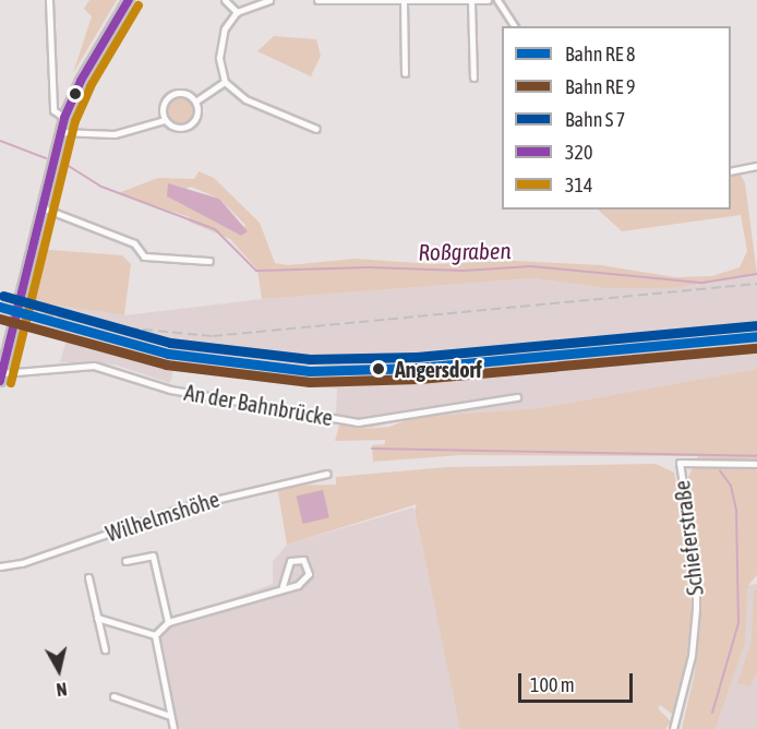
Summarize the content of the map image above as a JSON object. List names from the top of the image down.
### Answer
{
  "streets": {
    "street": ["An der Bahnbrücke", "Wilhelmshöhe", "Schieferstraße"]
  },
  "water": ["Roßgraben"],
  "places": ["Angersdorf"],
  "lines": ["transit line 320", "transit line 314"],
  "legend": [
    "Bahn RE 8",
    "Bahn RE 9",
    "Bahn S 7",
    "320",
    "314"
  ],
  "scale_bar": "100 m",
  "north": "bottom"
}
